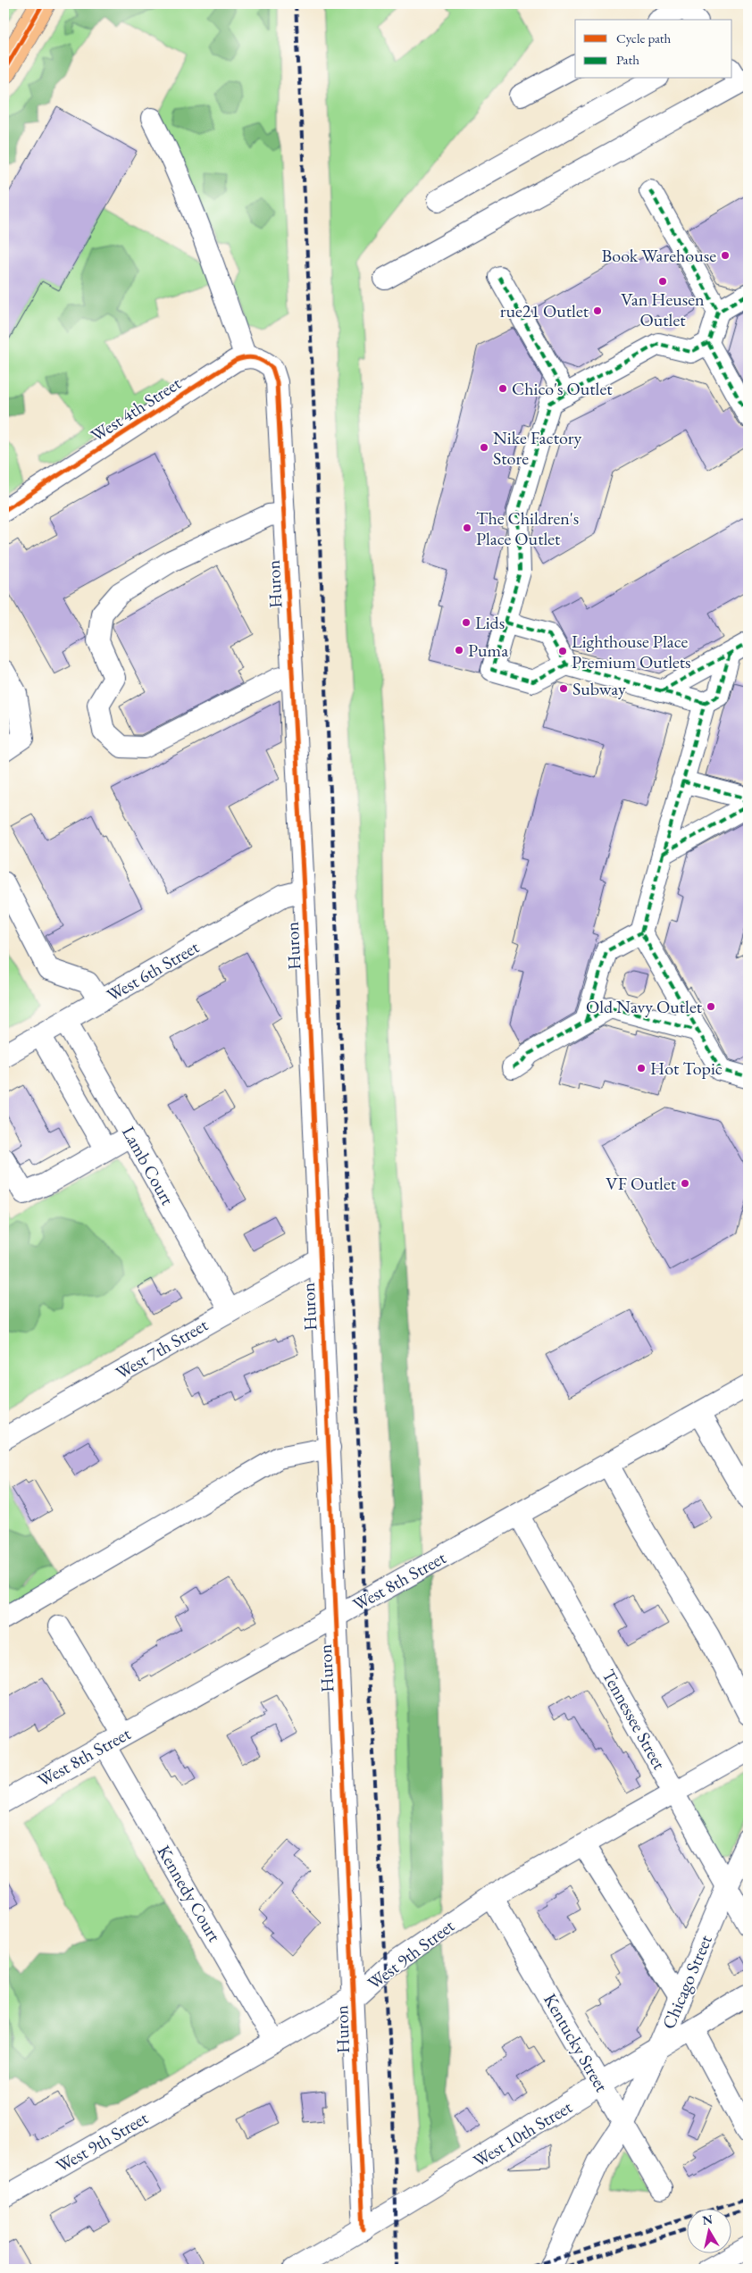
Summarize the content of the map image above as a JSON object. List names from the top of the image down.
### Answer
{
  "streets": {
    "street": [
      "West 4th Street",
      "Huron",
      "West 6th Street",
      "Lamb Court",
      "West 7th Street",
      "West 8th Street",
      "Tennessee Street",
      "Kennedy Court",
      "West 9th Street",
      "Chicago Street",
      "Kentucky Street",
      "West 10th Street"
    ]
  },
  "crossings": [
    ["West 4th Street", "Huron"],
    ["Huron", "West 6th Street"],
    ["Huron", "West 7th Street"],
    ["Huron", "West 8th Street"],
    ["Huron", "West 9th Street"],
    ["Huron", "West 10th Street"],
    ["West 6th Street", "Lamb Court"],
    ["Lamb Court", "West 7th Street"],
    ["West 8th Street", "Tennessee Street"],
    ["West 8th Street", "Kennedy Court"],
    ["Tennessee Street", "West 9th Street"],
    ["Tennessee Street", "Chicago Street"],
    ["Kennedy Court", "West 9th Street"],
    ["West 9th Street", "Kentucky Street"],
    ["Chicago Street", "Kentucky Street"],
    ["Chicago Street", "West 10th Street"],
    ["Kentucky Street", "West 10th Street"]
  ],
  "places": [
    "Book Warehouse",
    "Van Heusen Outlet",
    "rue21 Outlet",
    "Chico's Outlet",
    "Nike Factory Store",
    "The Children's Place Outlet",
    "Lids",
    "Puma",
    "Lighthouse Place Premium Outlets",
    "Subway",
    "Old Navy Outlet",
    "Hot Topic",
    "VF Outlet"
  ],
  "legend": ["Cycle path", "Path"],
  "north": "top"
}
